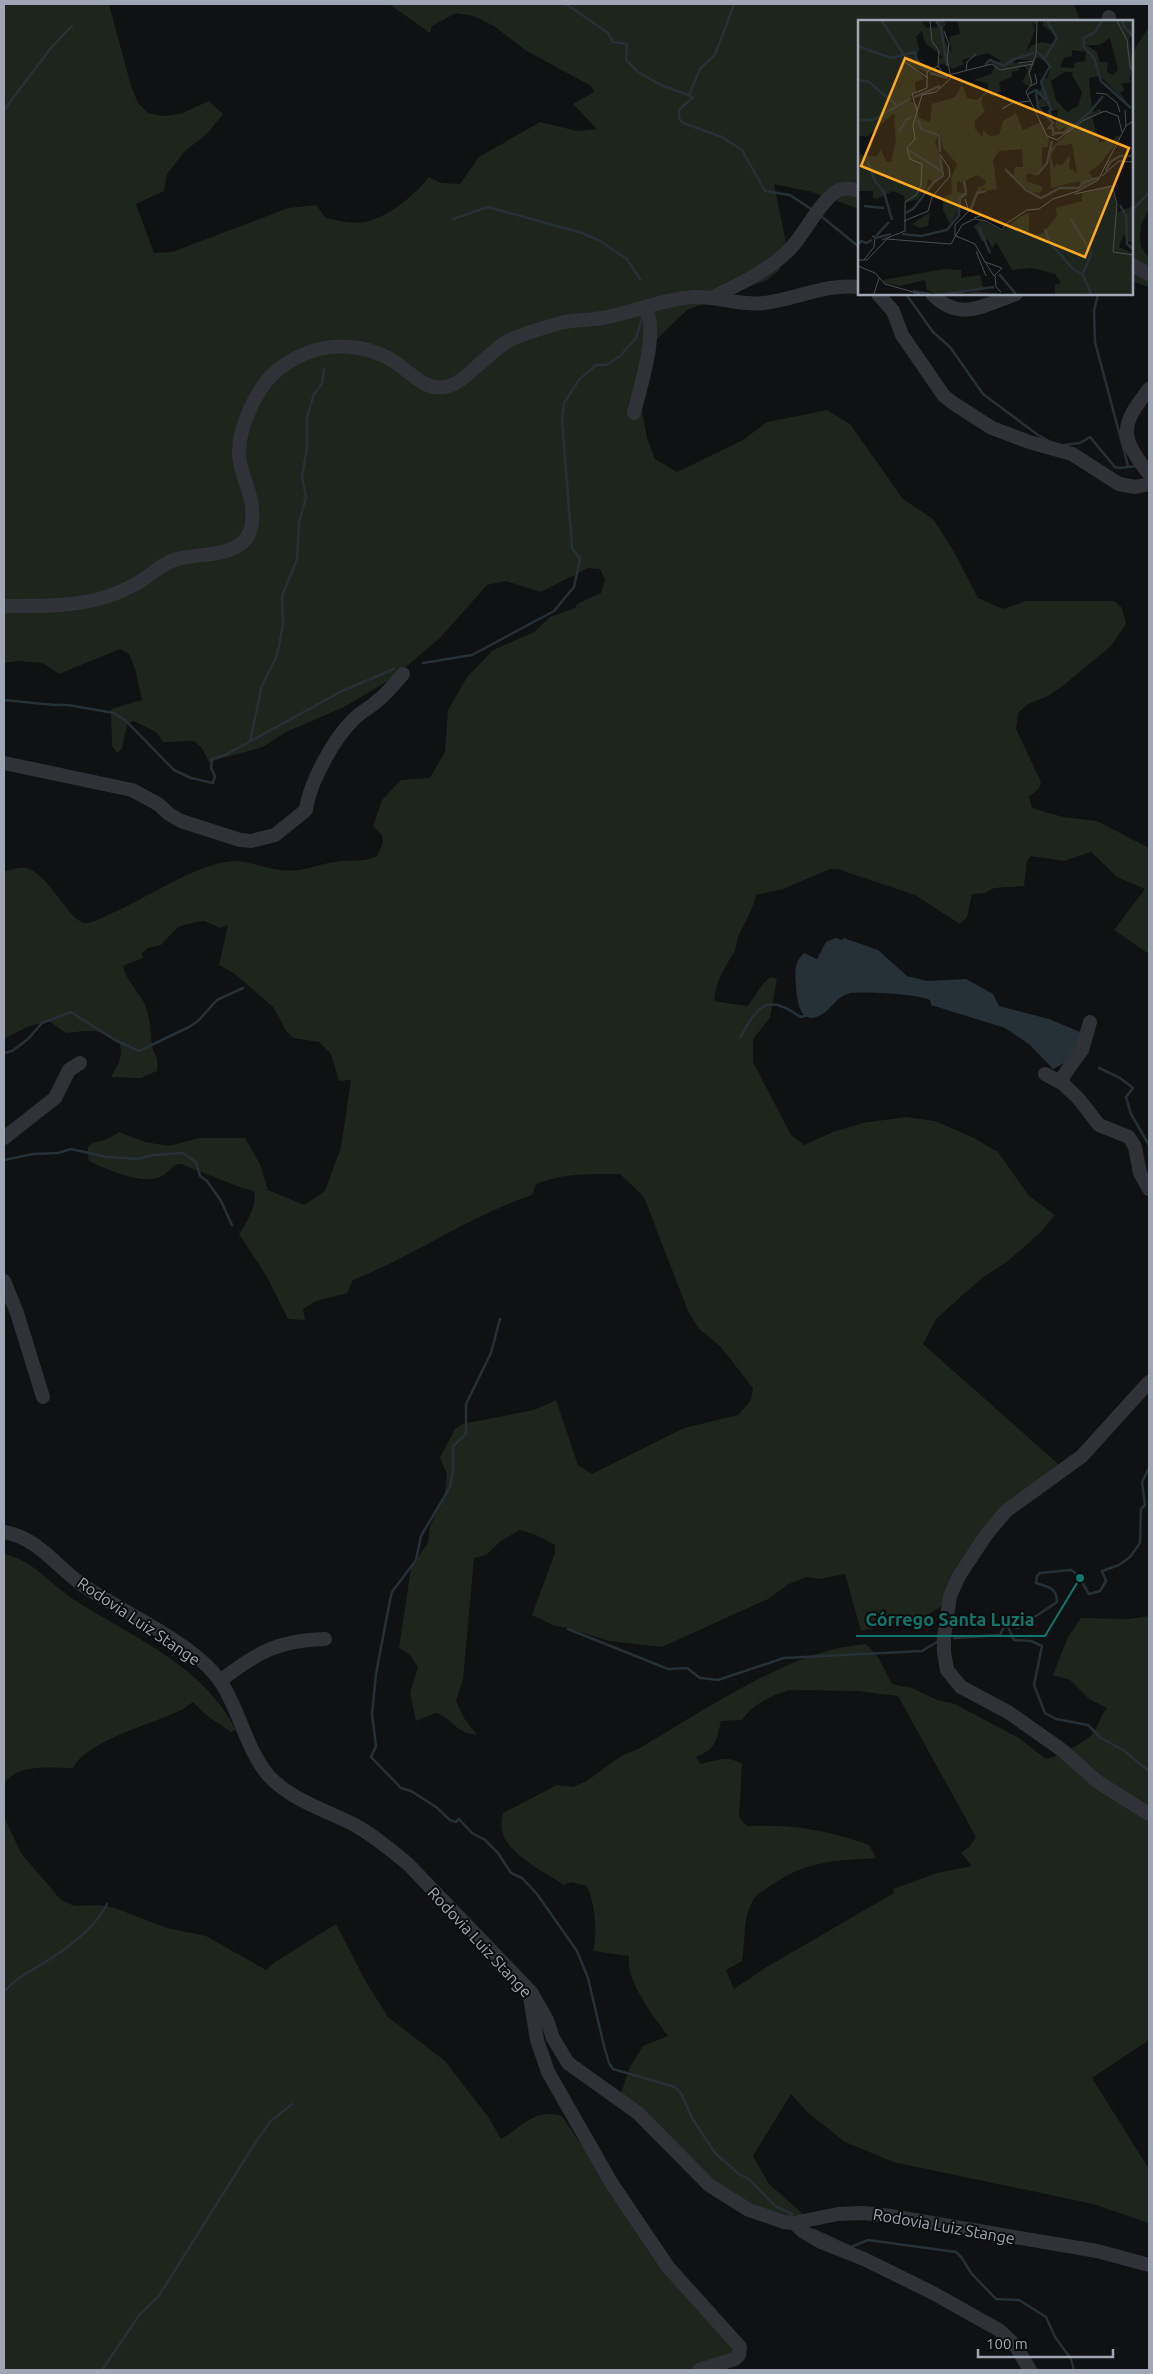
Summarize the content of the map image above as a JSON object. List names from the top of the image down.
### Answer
{
  "streets": {
    "street": ["Rodovia Luiz Stange"]
  },
  "places": ["Córrego Santa Luzia"],
  "scale_bar": "100 m"
}
